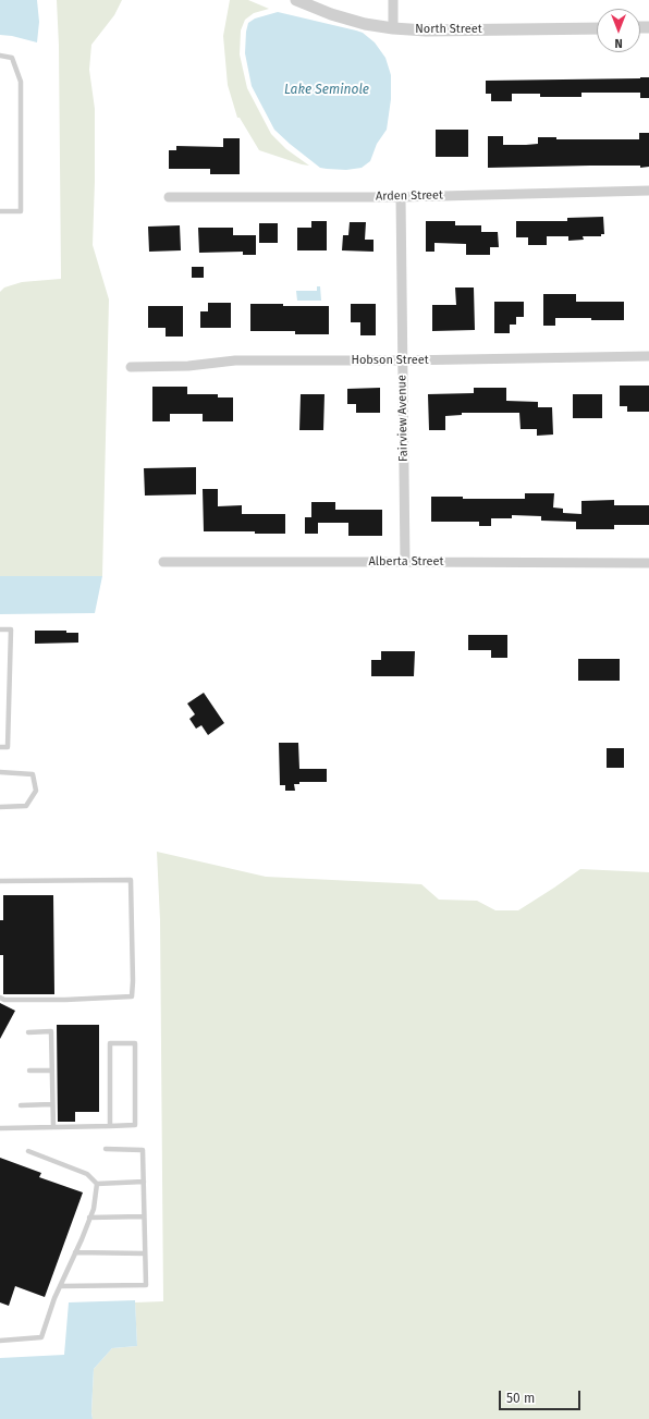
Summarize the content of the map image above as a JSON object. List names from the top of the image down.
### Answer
{
  "streets": {
    "street": [
      "North Street",
      "Arden Street",
      "Hobson Street",
      "Fairview Avenue",
      "Alberta Street"
    ]
  },
  "crossings": [
    ["Arden Street", "Fairview Avenue"],
    ["Hobson Street", "Fairview Avenue"],
    ["Fairview Avenue", "Alberta Street"]
  ],
  "water": ["Lake Seminole"],
  "scale_bar": "50 m",
  "north": "bottom"
}
